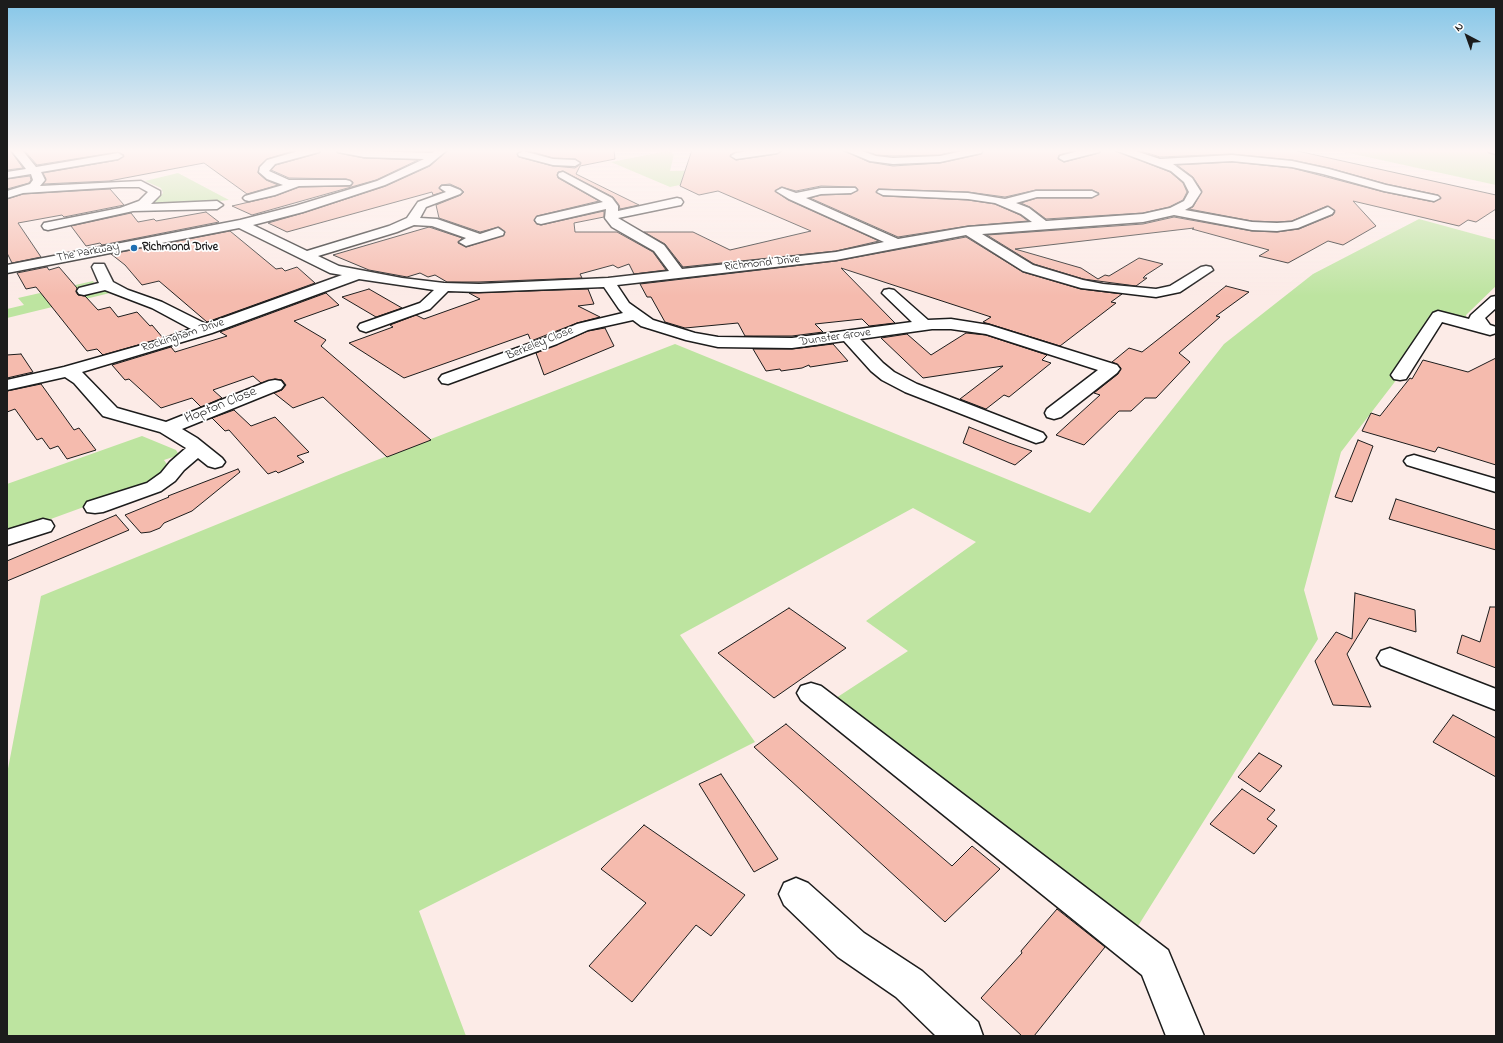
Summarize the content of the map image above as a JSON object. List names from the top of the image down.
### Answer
{
  "streets": {
    "street": [
      "The Parkway",
      "Richmond Drive",
      "Rockingham Drive",
      "Dunster Grove",
      "Berkeley Close",
      "Hopton Close"
    ]
  },
  "crossings": [
    ["The Parkway", "Richmond Drive"],
    ["Richmond Drive", "Rockingham Drive"],
    ["Richmond Drive", "Dunster Grove"],
    ["Dunster Grove", "Berkeley Close"]
  ],
  "places": ["Richmond Drive"],
  "north": "top left"
}
